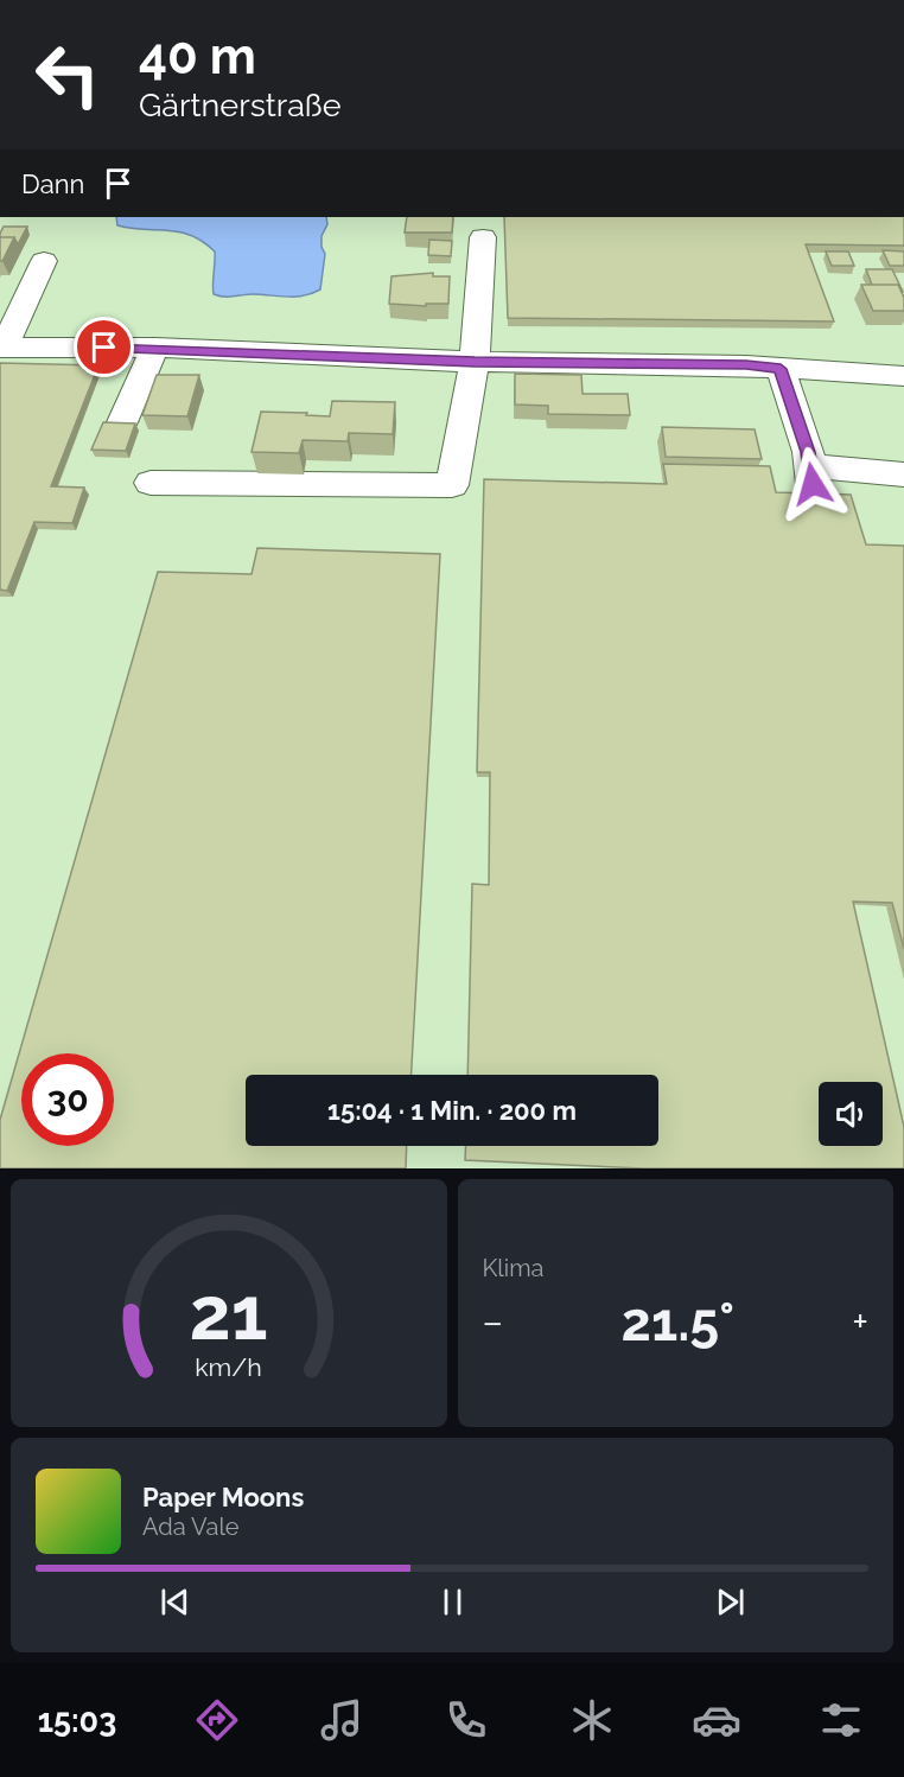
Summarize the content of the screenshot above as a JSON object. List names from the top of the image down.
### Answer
{
  "page": {
    "turn": ["40 m", "Gärtnerstraße"],
    "then": "Dann",
    "limit": "30",
    "trip": "15:04 · 1 Min. · 200 m",
    "tile": "Klima",
    "heat": ["−", "21.5°", "+"],
    "song": ["Paper Moons", "Ada Vale"],
    "tabs": "15:03",
    "gauge": ["21", "km/h"]
  }
}
